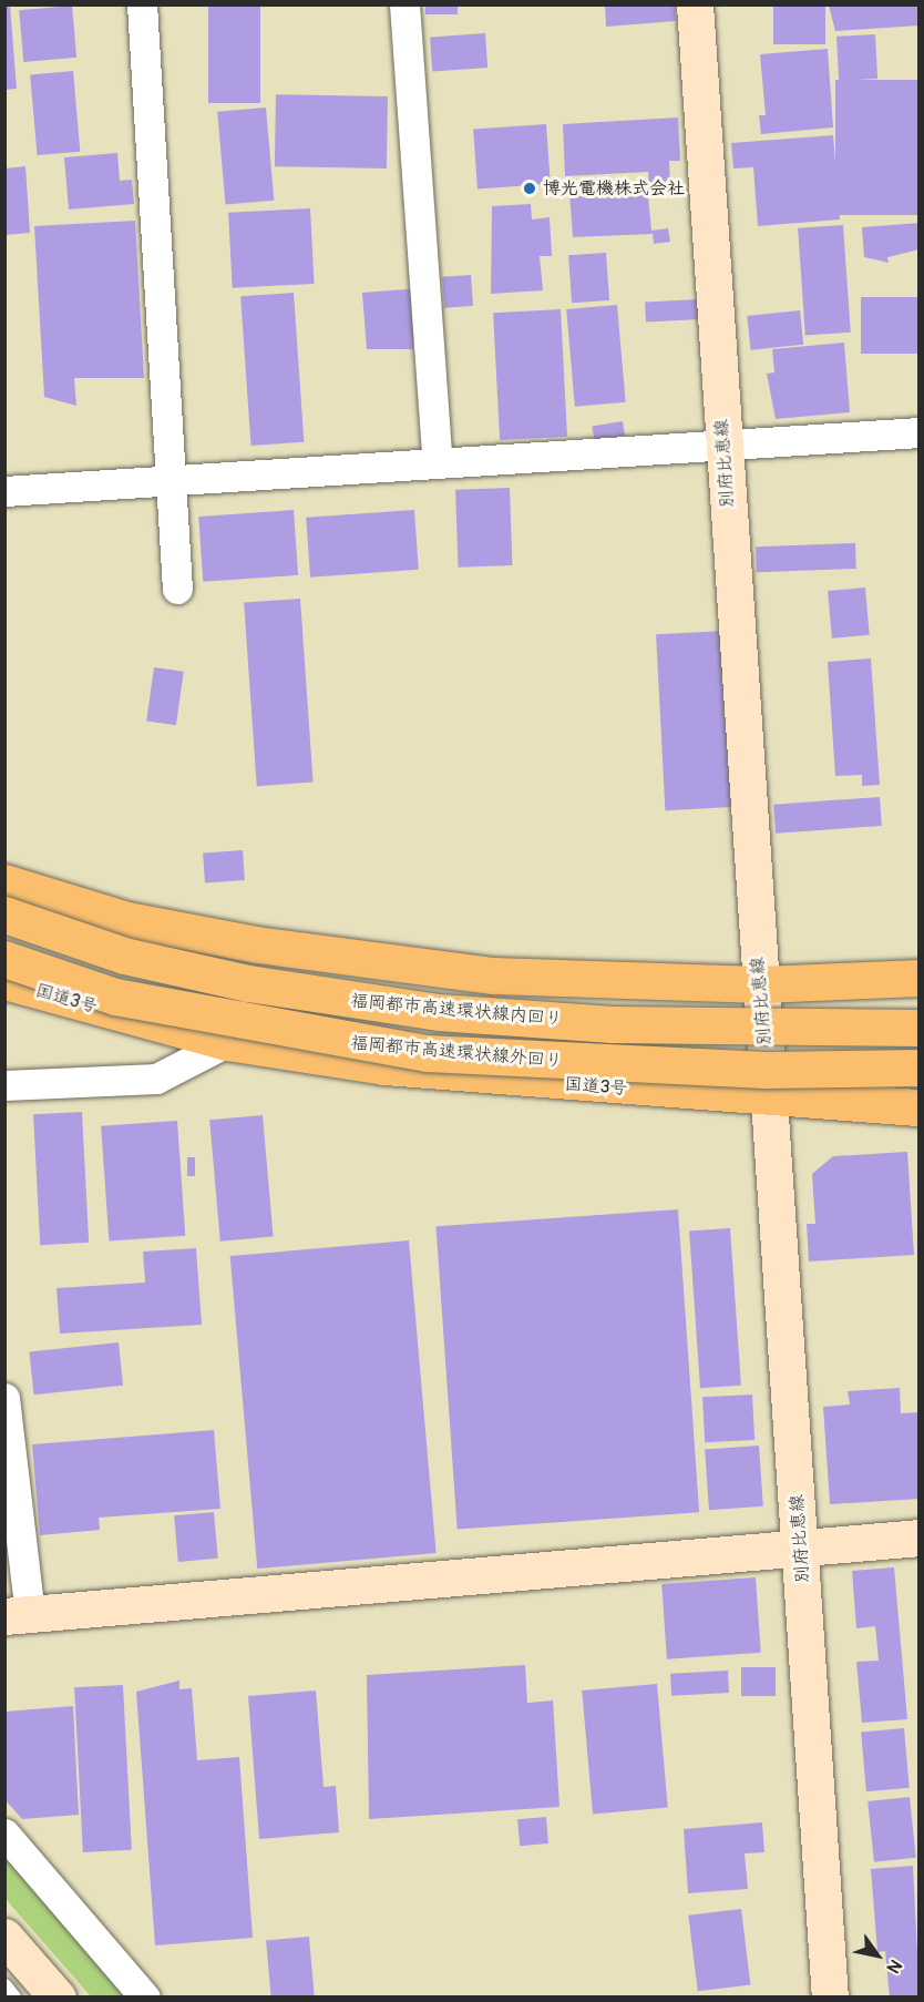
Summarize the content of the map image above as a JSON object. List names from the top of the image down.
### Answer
{
  "streets": {
    "highway": ["国道3号", "福岡都市高速環状線内回り", "福岡都市高速環状線外回り"],
    "main road": ["別府比恵線"]
  },
  "crossings": [
    ["別府比恵線", "国道3号"]
  ],
  "places": ["博光電機株式会社"],
  "north": "bottom right"
}
